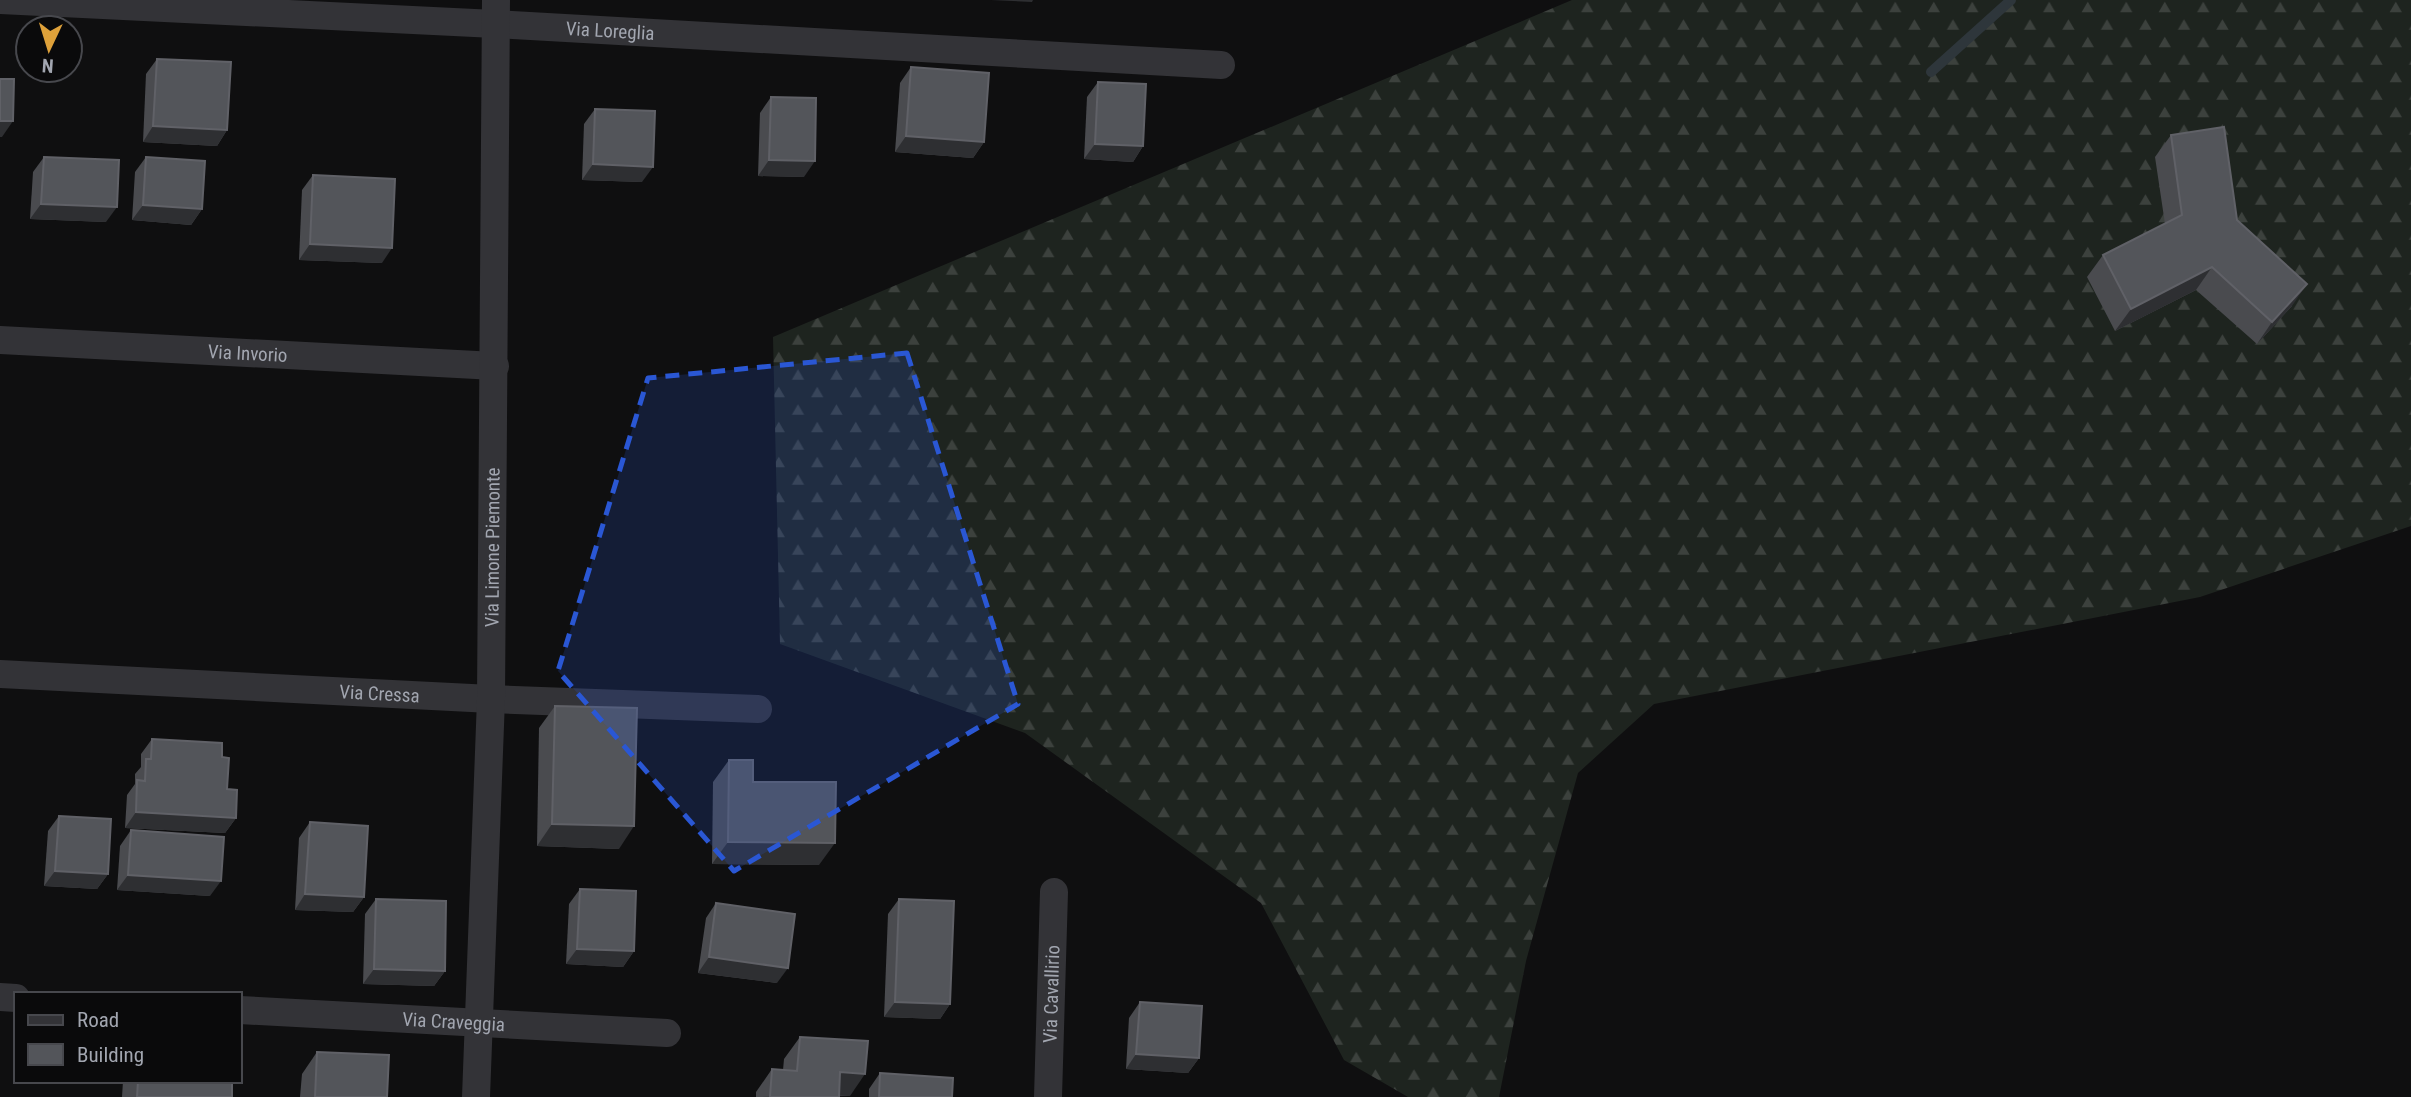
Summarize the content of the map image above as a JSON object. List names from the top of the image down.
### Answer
{
  "streets": {
    "street": [
      "Via Loreglia",
      "Via Invorio",
      "Via Limone Piemonte",
      "Via Cressa",
      "Via Cavallirio",
      "Via Craveggia"
    ]
  },
  "crossings": [
    ["Via Loreglia", "Via Limone Piemonte"],
    ["Via Invorio", "Via Limone Piemonte"],
    ["Via Limone Piemonte", "Via Cressa"],
    ["Via Limone Piemonte", "Via Craveggia"]
  ],
  "legend": ["Road", "Building"],
  "north": "bottom"
}
